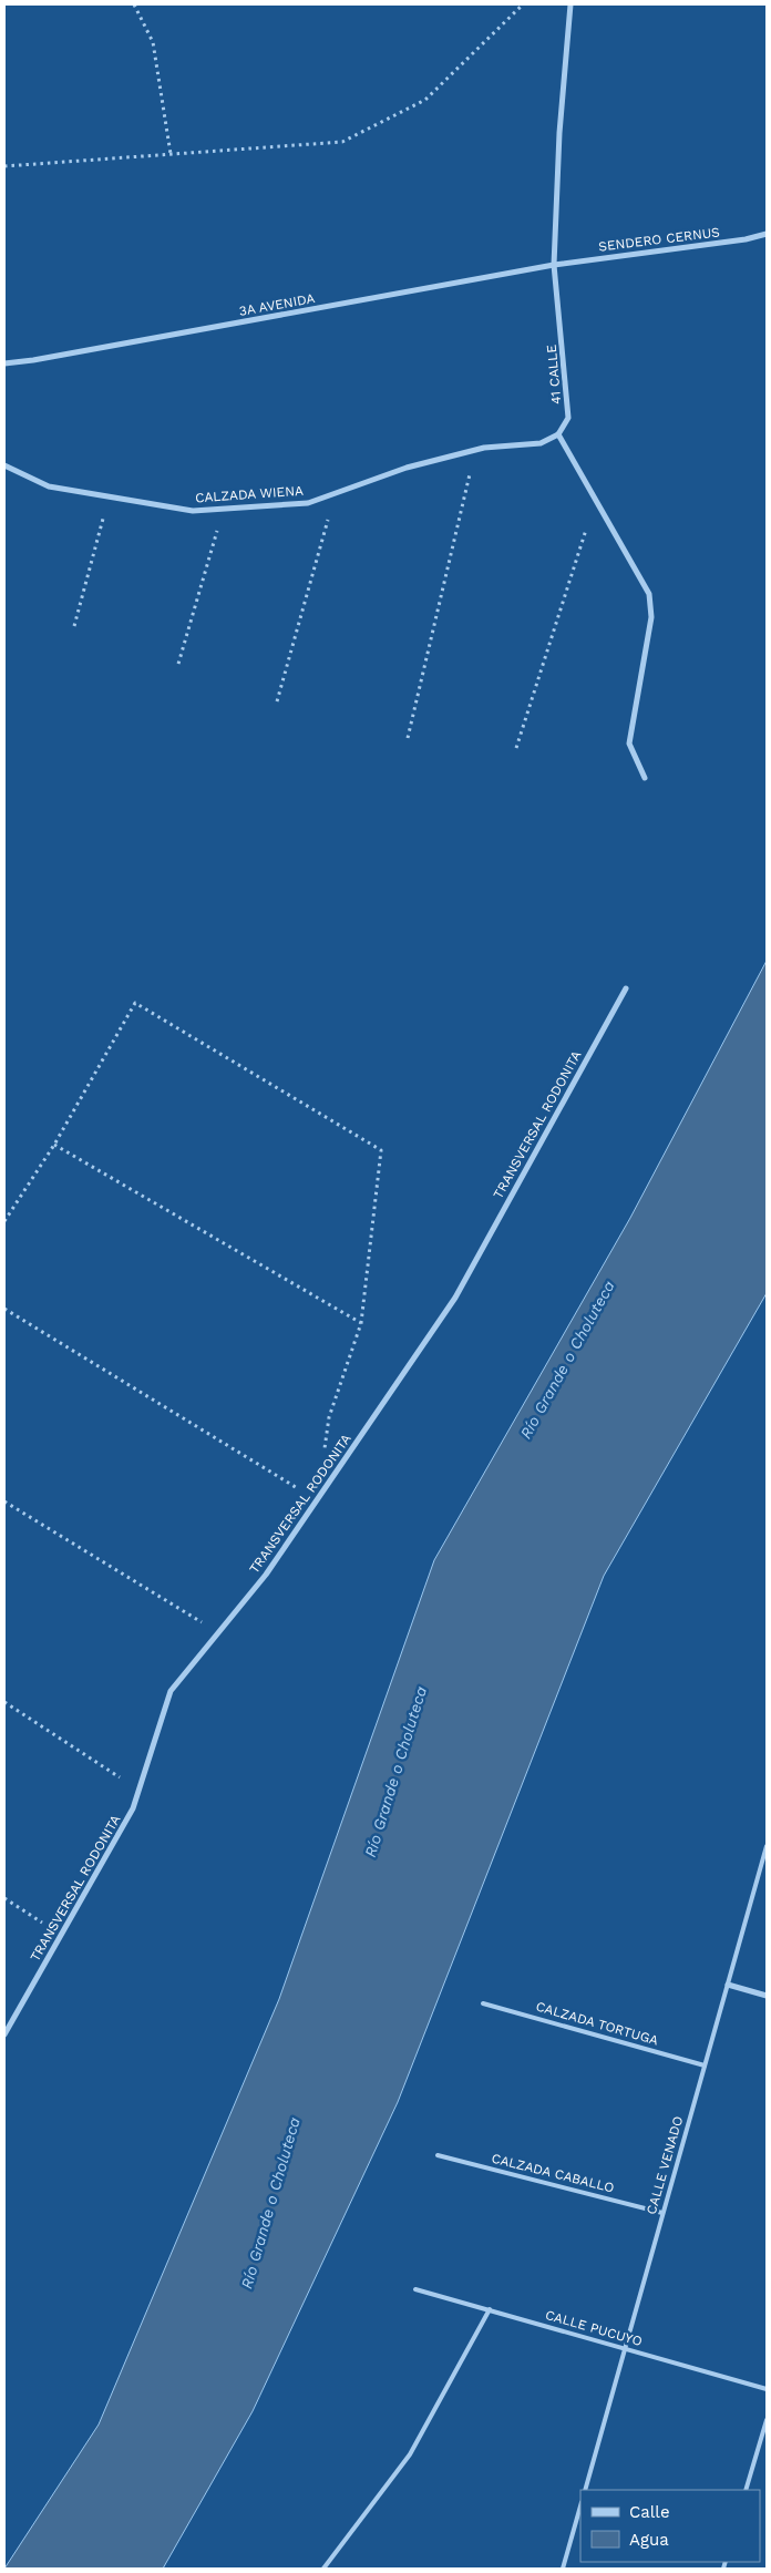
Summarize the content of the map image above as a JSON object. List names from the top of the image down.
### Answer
{
  "streets": {
    "street": [
      "SENDERO CERNUS",
      "3A AVENIDA",
      "41 CALLE",
      "CALZADA WIENA",
      "TRANSVERSAL RODONITA"
    ],
    "lane": [
      "CALZADA TORTUGA",
      "CALLE VENADO",
      "CALZADA CABALLO",
      "CALLE PUCUYO"
    ]
  },
  "crossings": [
    ["SENDERO CERNUS", "3A AVENIDA"],
    ["SENDERO CERNUS", "41 CALLE"],
    ["3A AVENIDA", "41 CALLE"],
    ["41 CALLE", "CALZADA WIENA"],
    ["CALZADA TORTUGA", "CALLE VENADO"],
    ["CALLE VENADO", "CALZADA CABALLO"],
    ["CALLE VENADO", "CALLE PUCUYO"]
  ],
  "water": ["Río Grande o Choluteca"],
  "legend": ["Calle", "Agua"]
}
